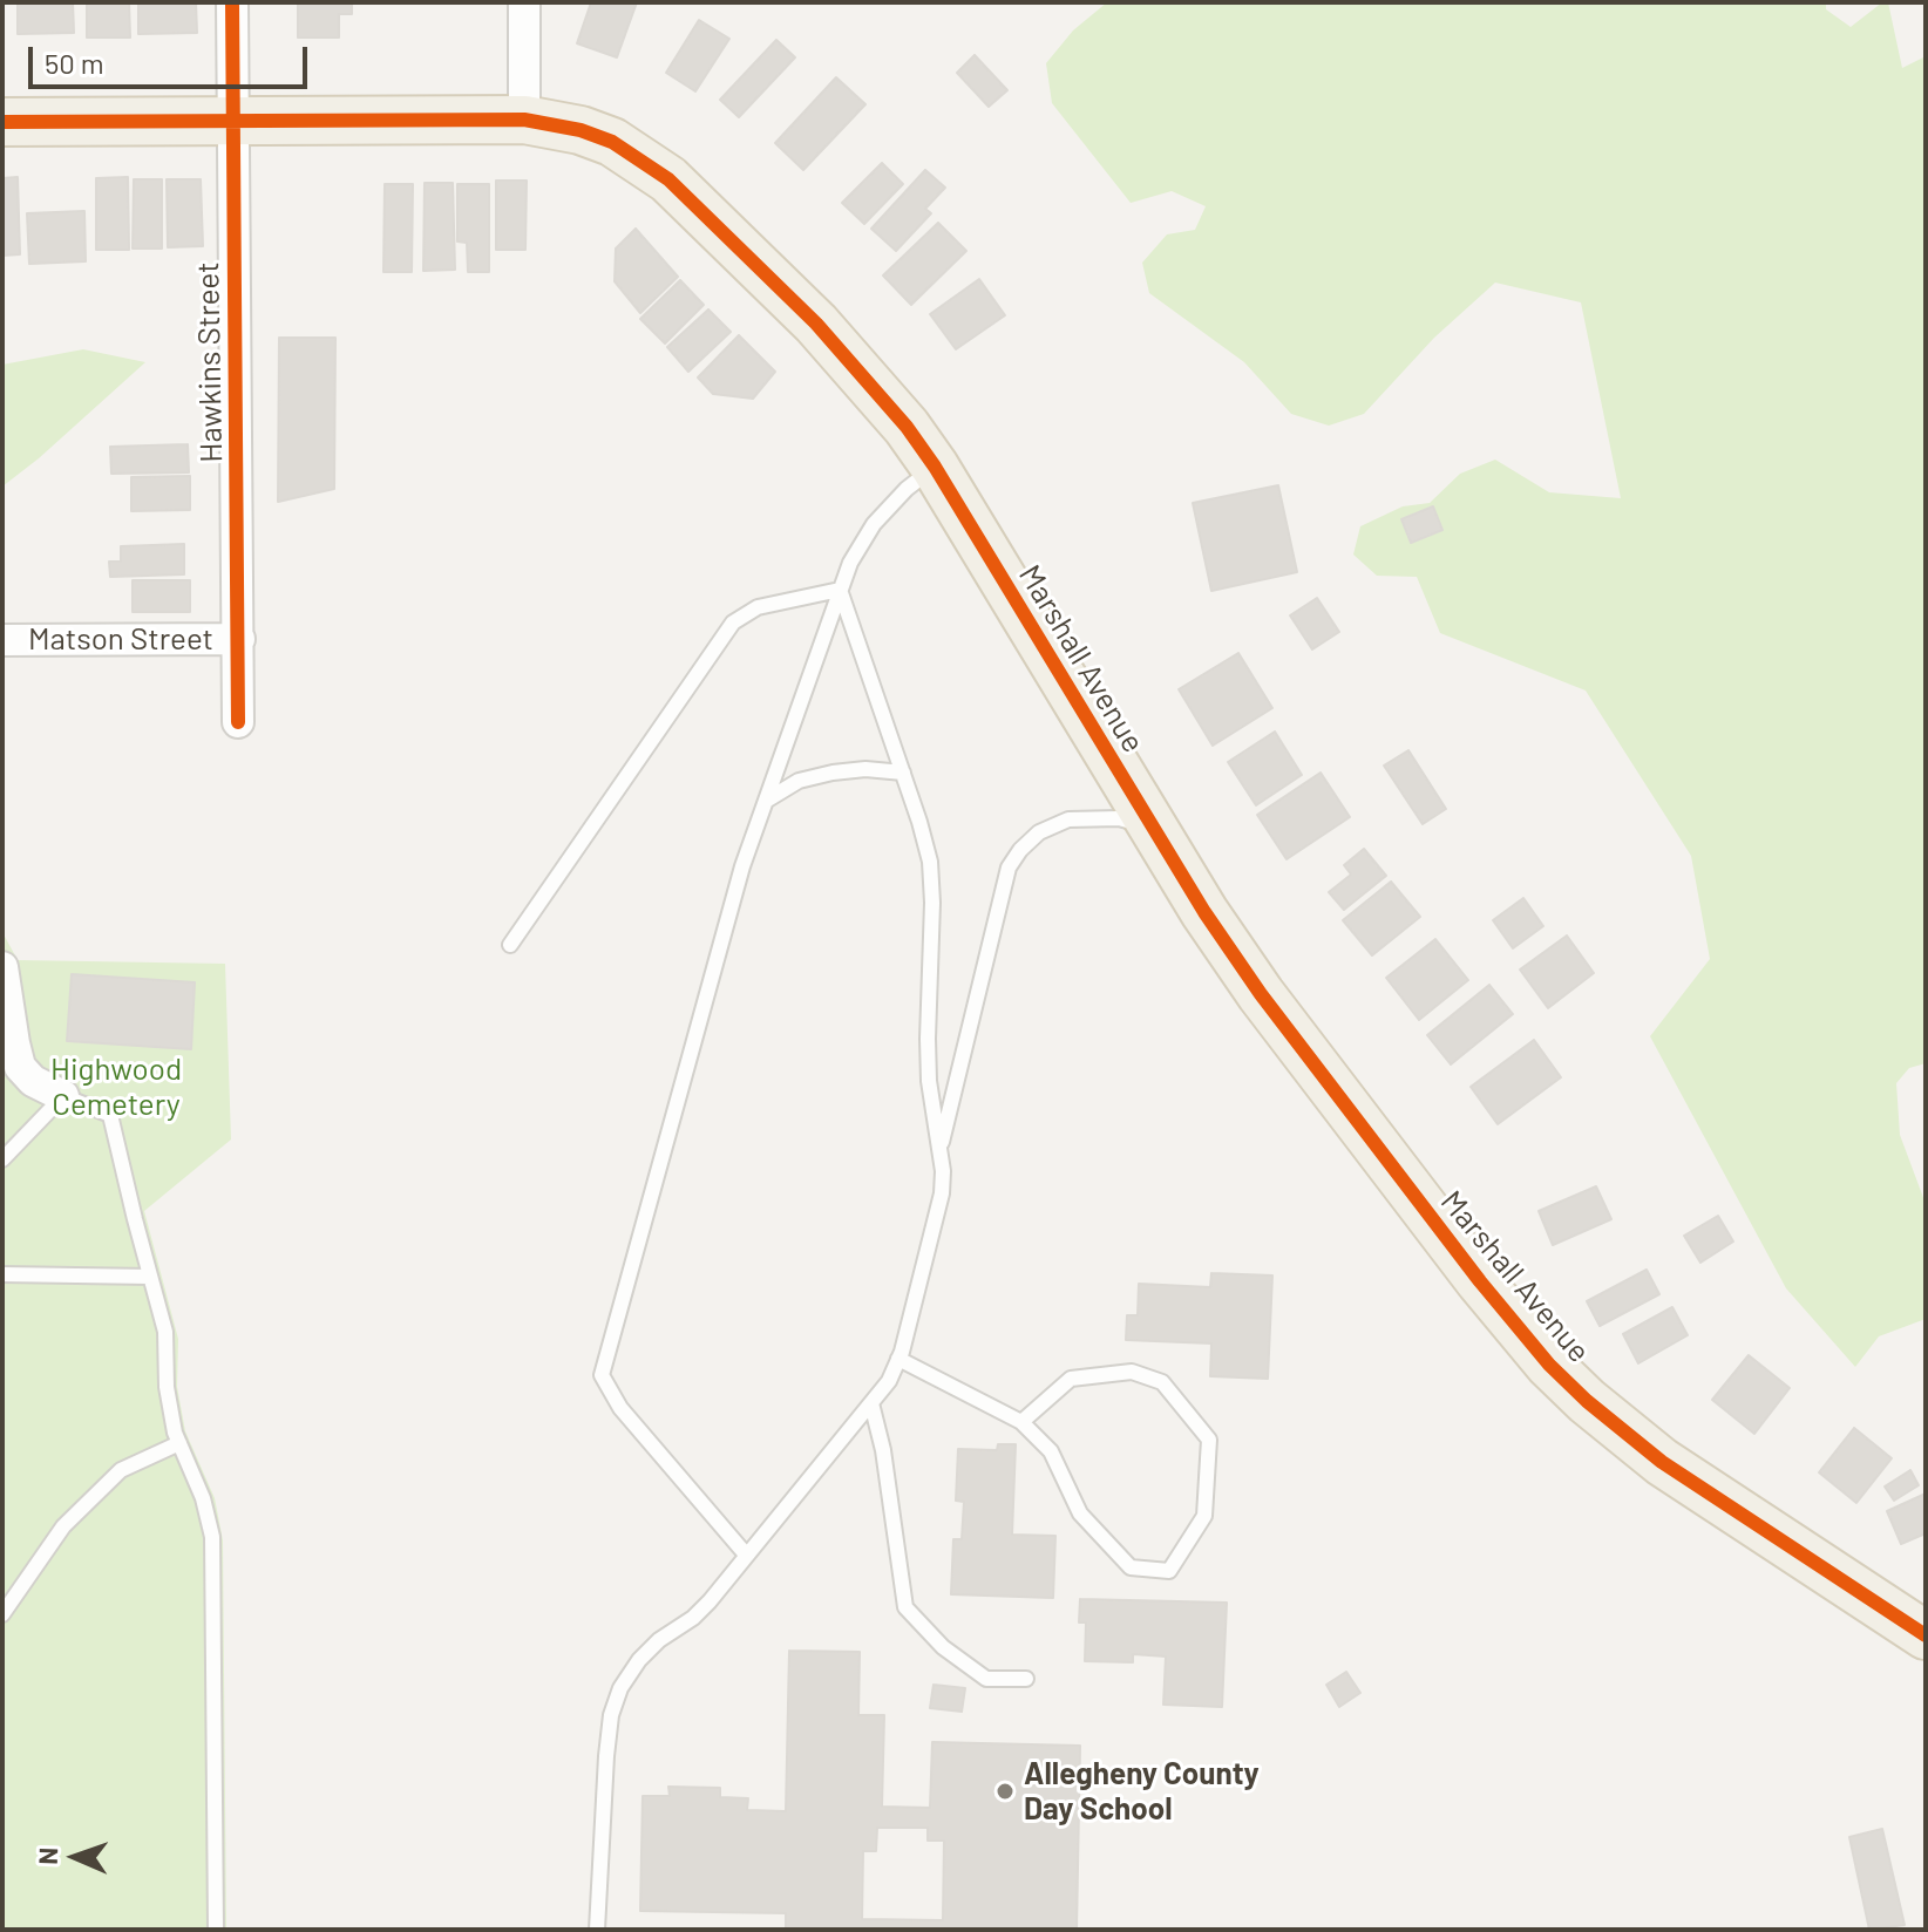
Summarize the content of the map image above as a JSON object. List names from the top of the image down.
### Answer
{
  "streets": {
    "main road": ["Marshall Avenue"],
    "street": ["Hawkins Street", "Matson Street"]
  },
  "crossings": [
    ["Hawkins Street", "Matson Street"],
    ["Hawkins Street", "Marshall Avenue"]
  ],
  "parks": ["Highwood Cemetery"],
  "places": ["Allegheny County Day School"],
  "scale_bar": "50 m",
  "north": "left"
}
